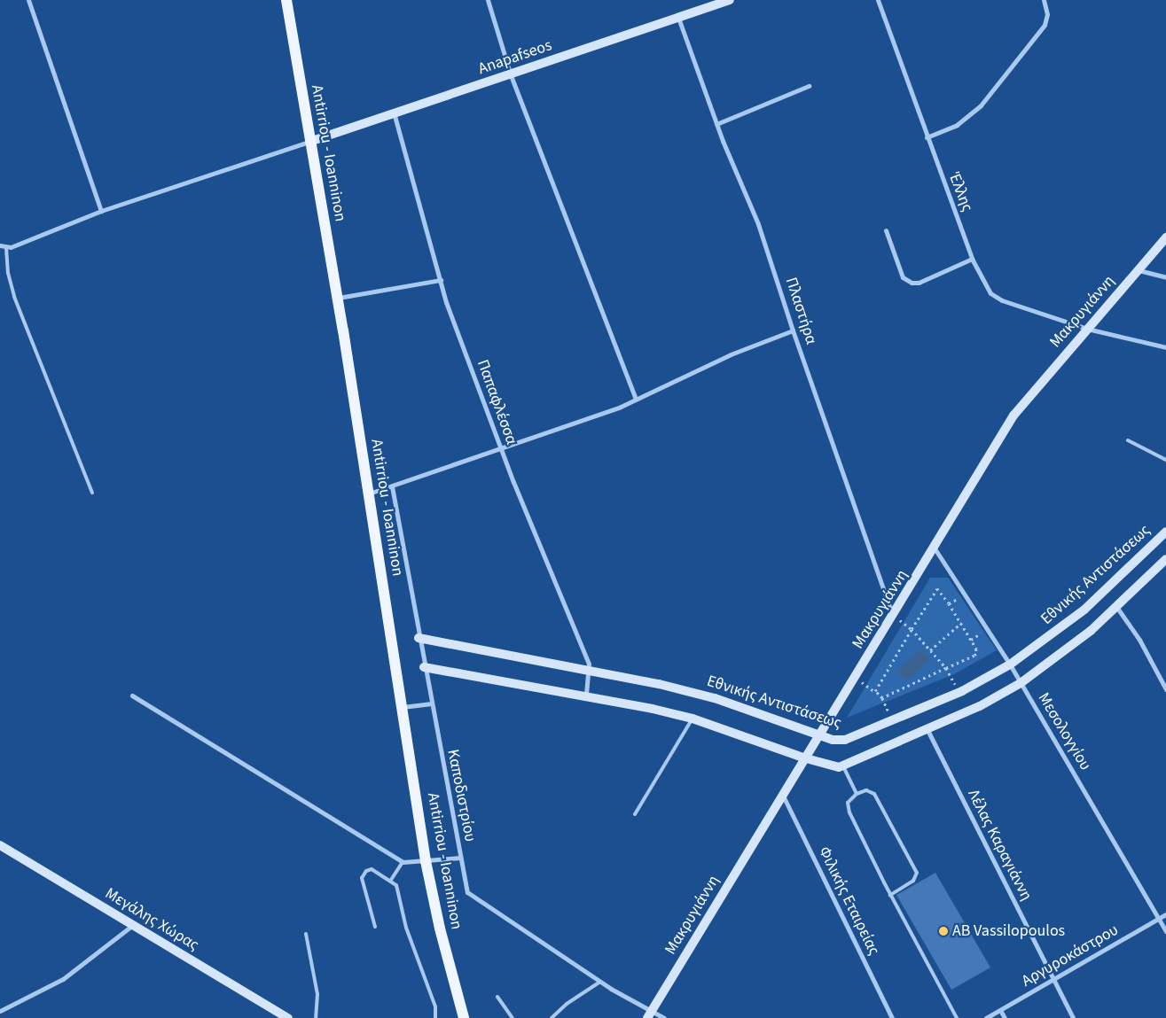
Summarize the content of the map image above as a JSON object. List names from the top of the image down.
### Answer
{
  "streets": {
    "main road": ["Antirriou - Ioanninon"],
    "street": [
      "Anapafseos",
      "Έλλης",
      "Πλαστήρα",
      "Μακρυγιάννη",
      "Παπαφλέσσα",
      "Εθνικής Αντιστάσεως",
      "Μεσολογγίου",
      "Καποδιστρίου",
      "Λέλας Καραγιάννη",
      "Φιλικής Εταιρείας",
      "Μεγάλης Χώρας",
      "Αργυροκάστρου"
    ]
  },
  "crossings": [
    ["Anapafseos", "Antirriou - Ioanninon"],
    ["Anapafseos", "Πλαστήρα"],
    ["Anapafseos", "Παπαφλέσσα"],
    ["Έλλης", "Μακρυγιάννη"],
    ["Πλαστήρα", "Μακρυγιάννη"],
    ["Μακρυγιάννη", "Εθνικής Αντιστάσεως"],
    ["Μακρυγιάννη", "Μεσολογγίου"],
    ["Μακρυγιάννη", "Καποδιστρίου"],
    ["Μακρυγιάννη", "Φιλικής Εταιρείας"],
    ["Παπαφλέσσα", "Εθνικής Αντιστάσεως"],
    ["Εθνικής Αντιστάσεως", "Μεσολογγίου"],
    ["Εθνικής Αντιστάσεως", "Καποδιστρίου"],
    ["Μεσολογγίου", "Αργυροκάστρου"],
    ["Λέλας Καραγιάννη", "Αργυροκάστρου"]
  ],
  "places": ["AB Vassilopoulos"]
}
